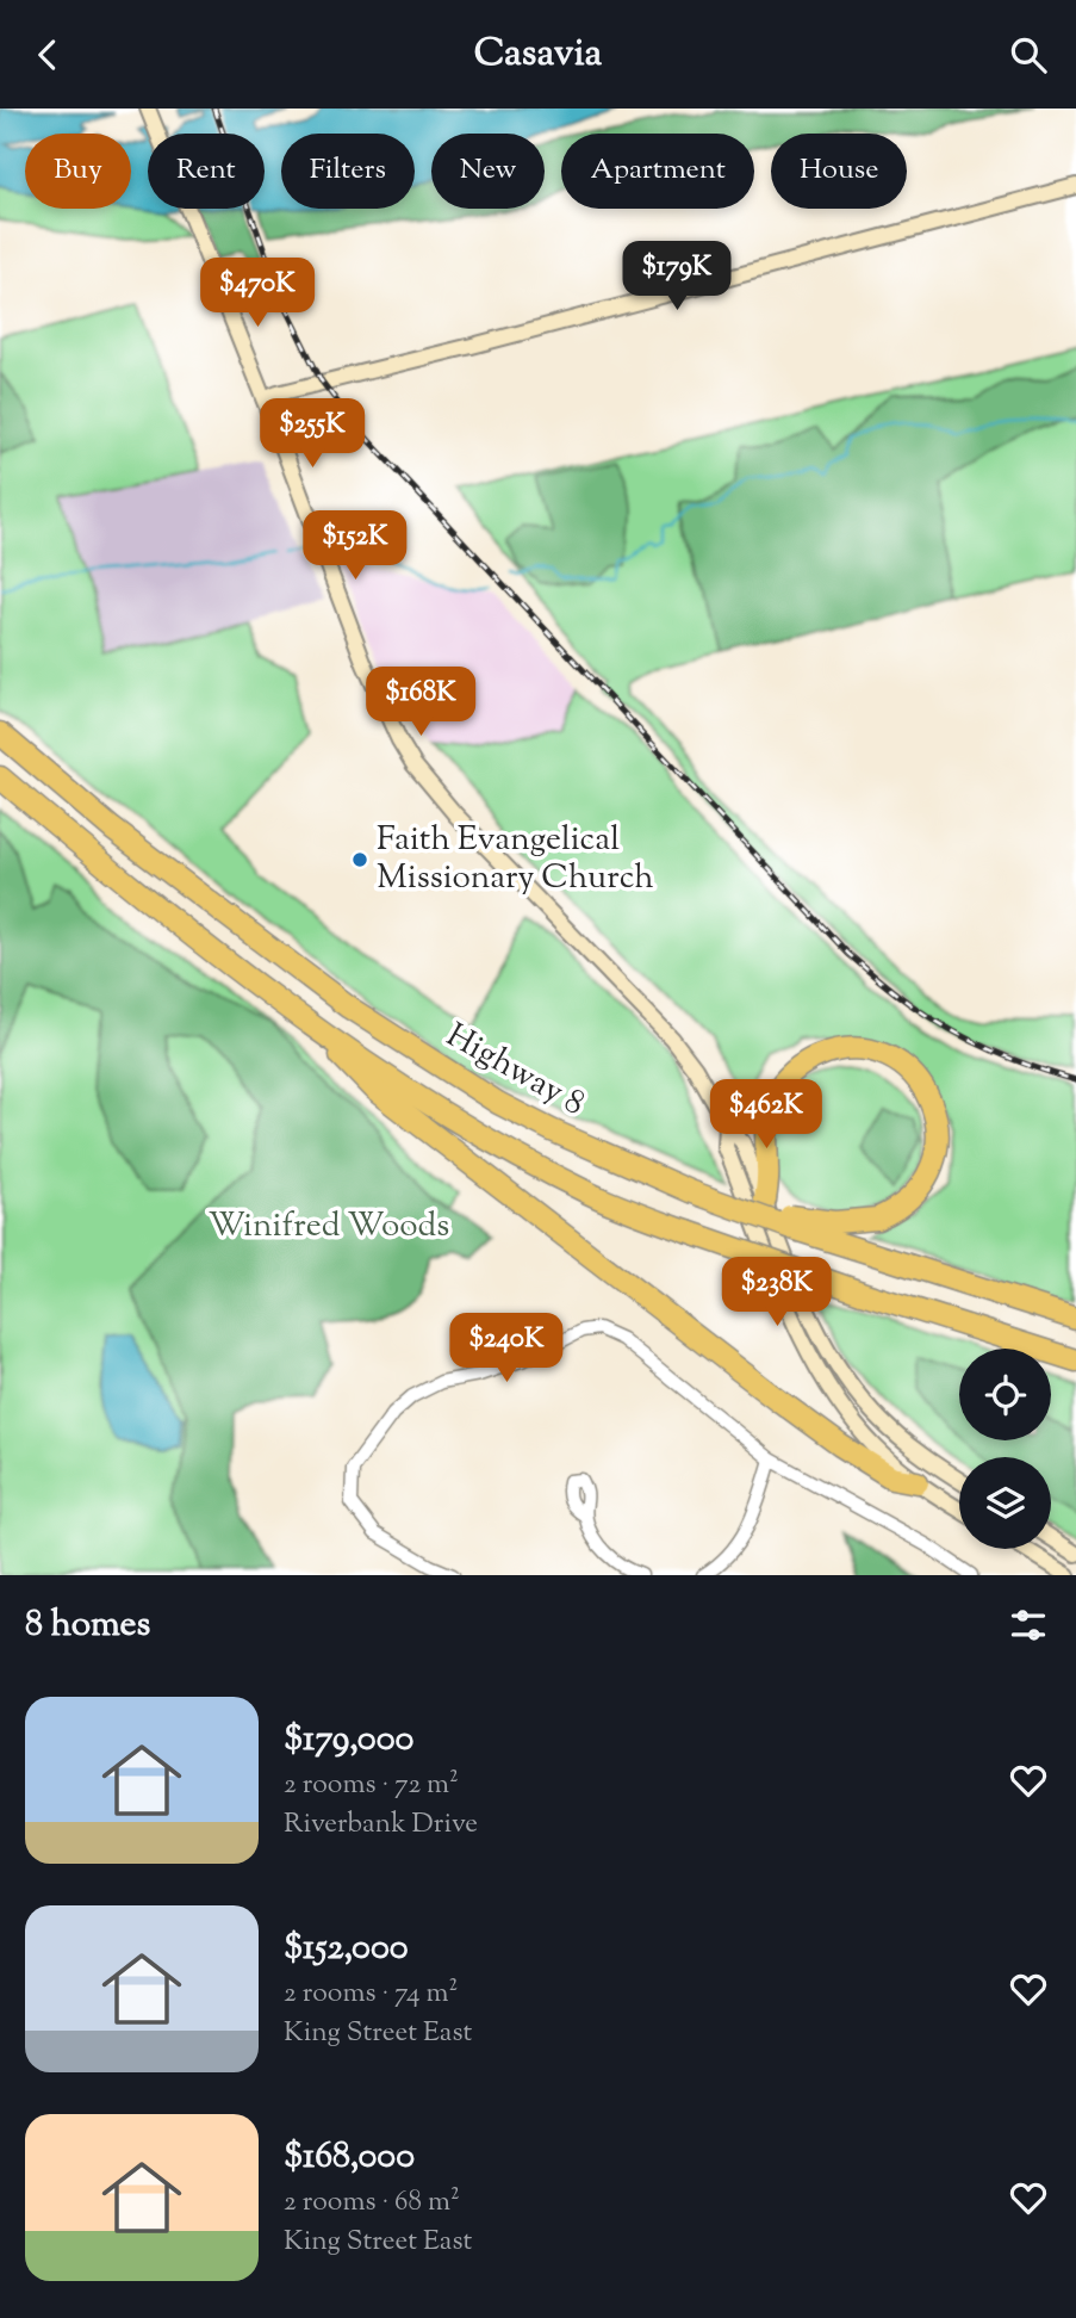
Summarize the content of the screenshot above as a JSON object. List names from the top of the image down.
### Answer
{
  "streets": {
    "highway": ["Highway 8"]
  },
  "parks": ["Winifred Woods"],
  "places": ["Faith Evangelical Missionary Church"],
  "page": {
    "header": "Casavia",
    "chip": [
      "Buy",
      "Rent",
      "Filters",
      "New",
      "Apartment",
      "House"
    ],
    "price": [
      "$179K",
      "$470K",
      "$255K",
      "$152K",
      "$168K",
      "$462K",
      "$238K",
      "$240K"
    ],
    "heading": "8 homes",
    "list": [
      {
        "name": "$179,000",
        "note": "2 rooms · 72 m² · Riverbank Drive"
      },
      {
        "name": "$152,000",
        "note": "2 rooms · 74 m² · King Street East"
      },
      {
        "name": "$168,000",
        "note": "2 rooms · 68 m² · King Street East"
      }
    ]
  }
}
